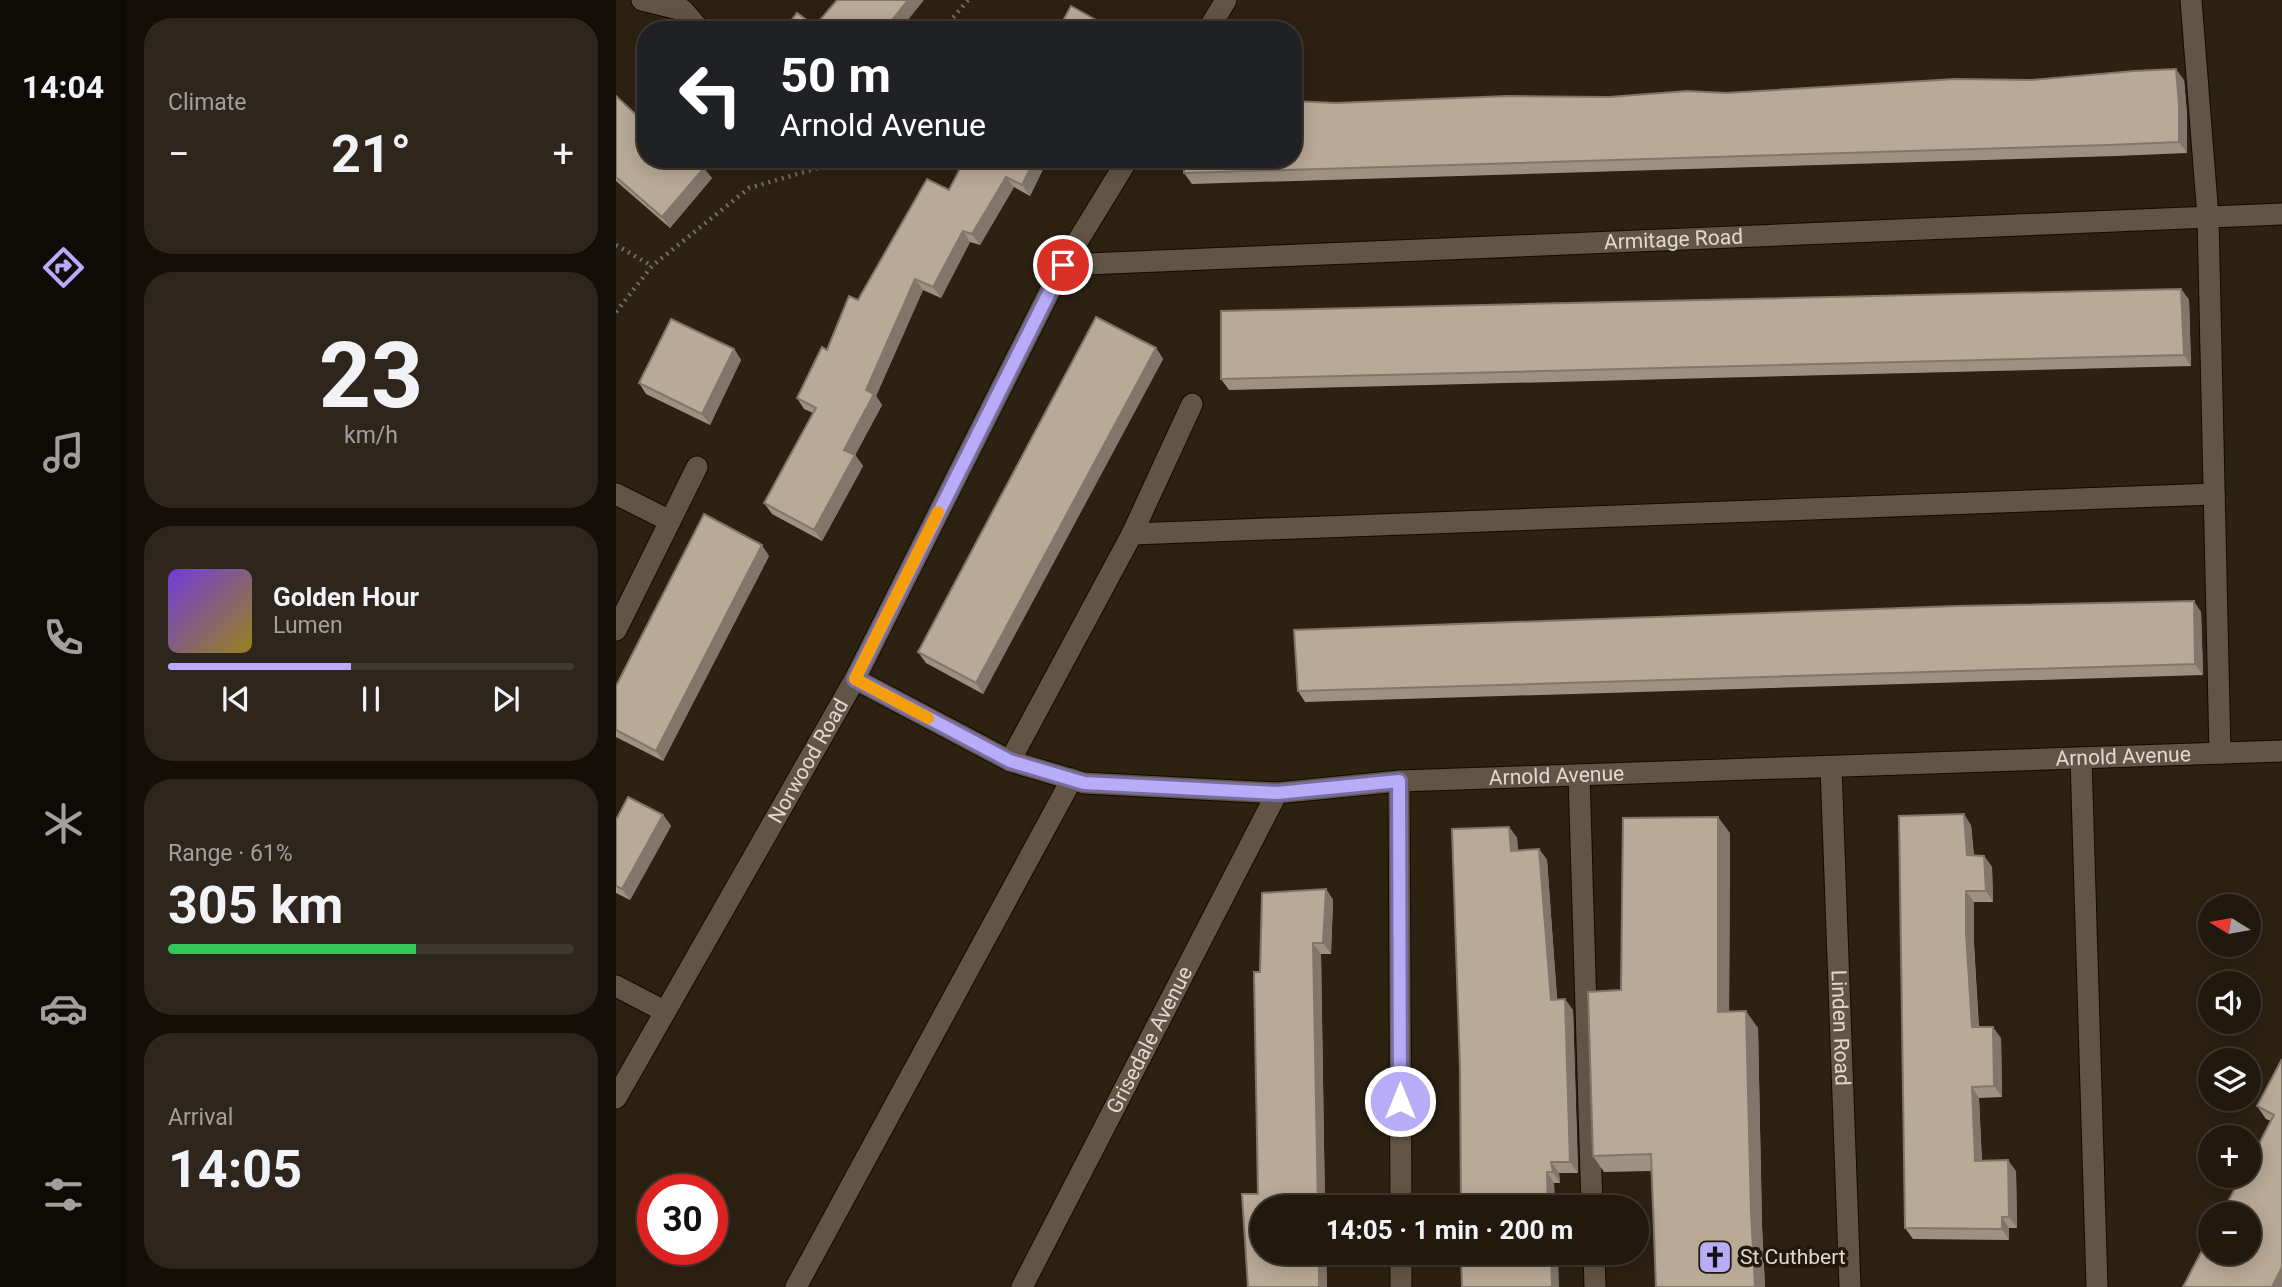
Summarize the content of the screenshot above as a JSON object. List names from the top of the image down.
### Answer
{
  "streets": {
    "street": [
      "Armitage Road",
      "Arnold Avenue",
      "Norwood Road",
      "Linden Road",
      "Grisedale Avenue"
    ]
  },
  "crossings": [
    ["Armitage Road", "Norwood Road"],
    ["Arnold Avenue", "Norwood Road"],
    ["Arnold Avenue", "Linden Road"],
    ["Arnold Avenue", "Grisedale Avenue"]
  ],
  "places": {
    "church": ["St Cuthbert"]
  },
  "north": "left",
  "page": {
    "tabs": "14:04",
    "tile": [
      "Climate",
      ["23", "km/h"],
      ["Range · 61%", "305 km"],
      ["Arrival", "14:05"]
    ],
    "turn": ["50 m", "Arnold Avenue"],
    "heat": ["−", "21°", "+"],
    "song": ["Golden Hour", "Lumen"],
    "map_buttons": ["+", "−"],
    "limit": "30",
    "trip": "14:05 · 1 min · 200 m"
  }
}
